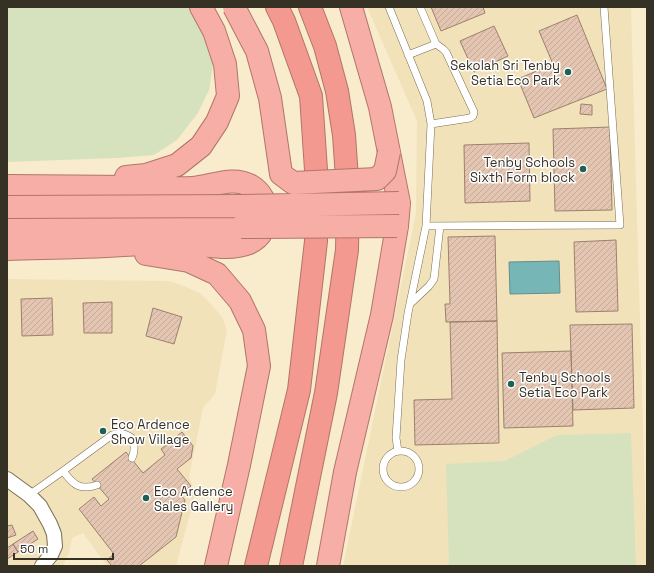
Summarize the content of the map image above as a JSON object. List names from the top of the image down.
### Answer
{
  "places": [
    "Sekolah Sri Tenby Setia Eco Park",
    "Tenby Schools Sixth Form block",
    "Tenby Schools Setia Eco Park",
    "Eco Ardence Show Village",
    "Eco Ardence Sales Gallery"
  ],
  "scale_bar": "50 m"
}
